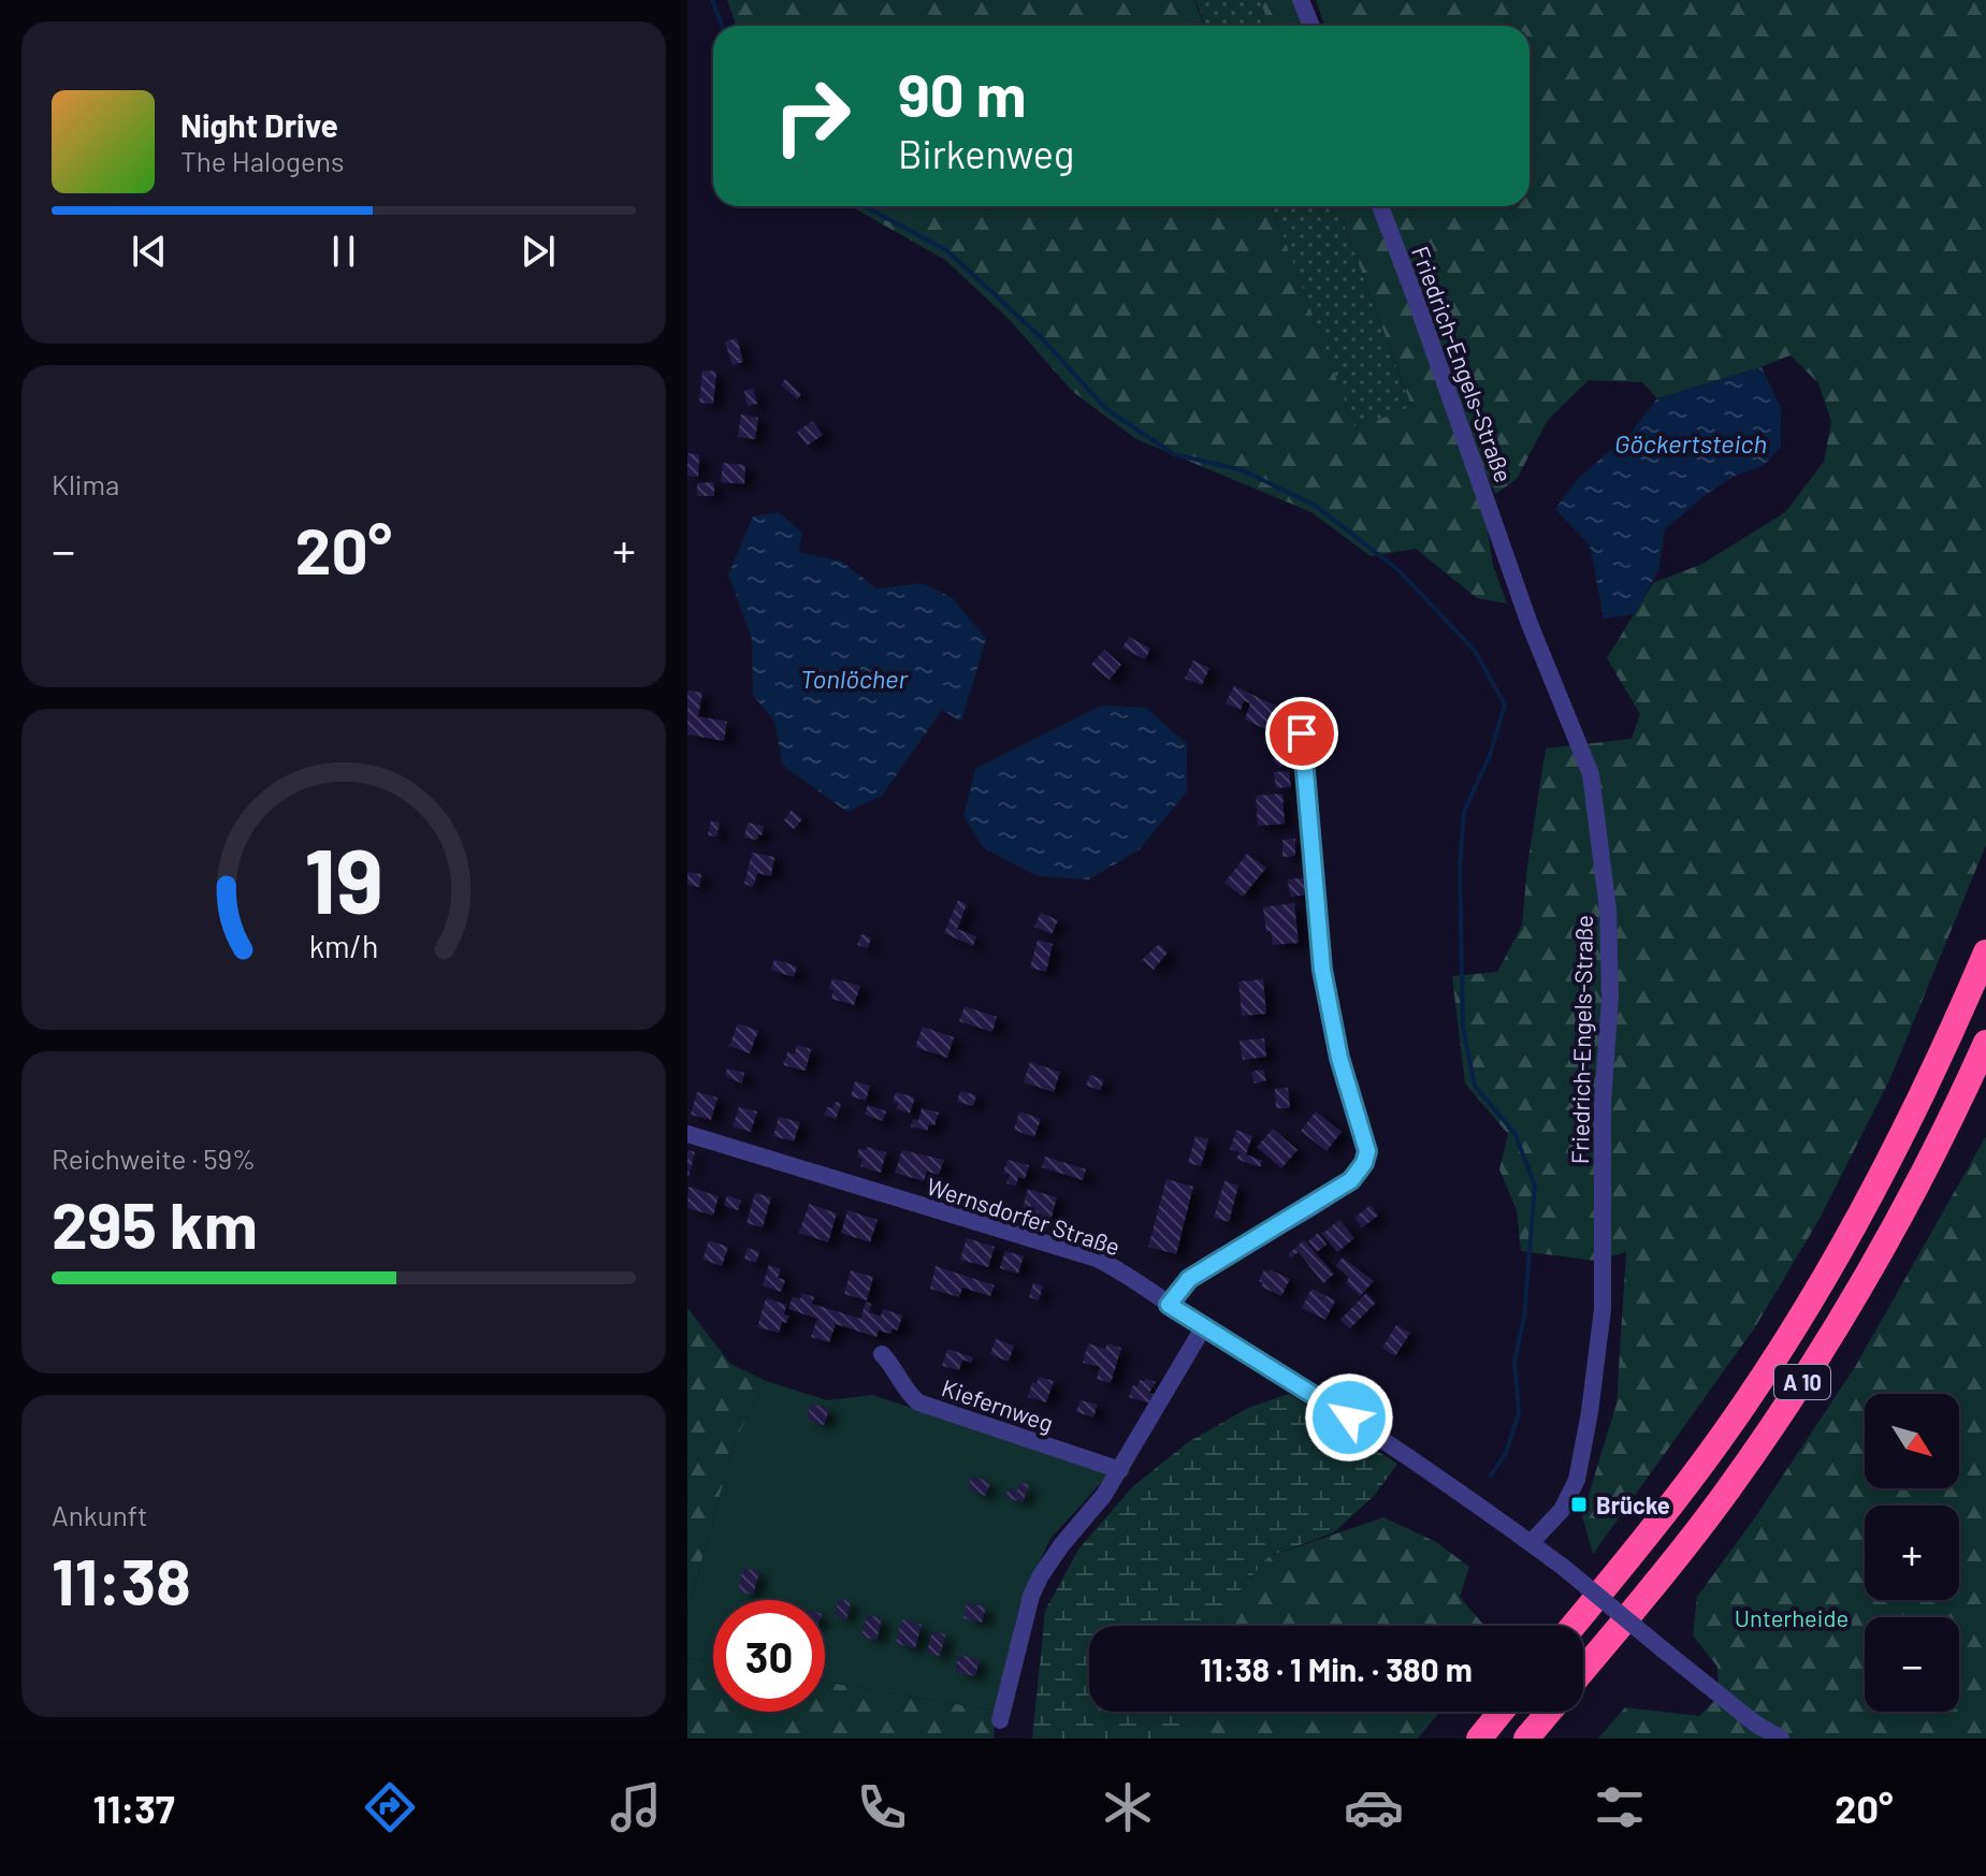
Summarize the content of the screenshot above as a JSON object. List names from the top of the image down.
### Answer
{
  "streets": {
    "highway": ["A 10"],
    "street": ["Friedrich-Engels-Straße", "Wernsdorfer Straße", "Kiefernweg"]
  },
  "crossings": [
    ["Friedrich-Engels-Straße", "Wernsdorfer Straße"]
  ],
  "water": ["Göckertsteich", "Tonlöcher"],
  "parks": ["Unterheide"],
  "places": {
    "transit": ["Brücke"]
  },
  "north": "bottom right",
  "page": {
    "turn": ["90 m", "Birkenweg"],
    "song": ["Night Drive", "The Halogens"],
    "tile": [
      "Klima",
      ["Reichweite · 59%", "295 km"],
      ["Ankunft", "11:38"]
    ],
    "heat": ["−", "20°", "+"],
    "map_buttons": ["+", "−"],
    "limit": "30",
    "trip": "11:38 · 1 Min. · 380 m",
    "tabs": ["11:37", "20°"],
    "gauge": ["19", "km/h"]
  }
}
